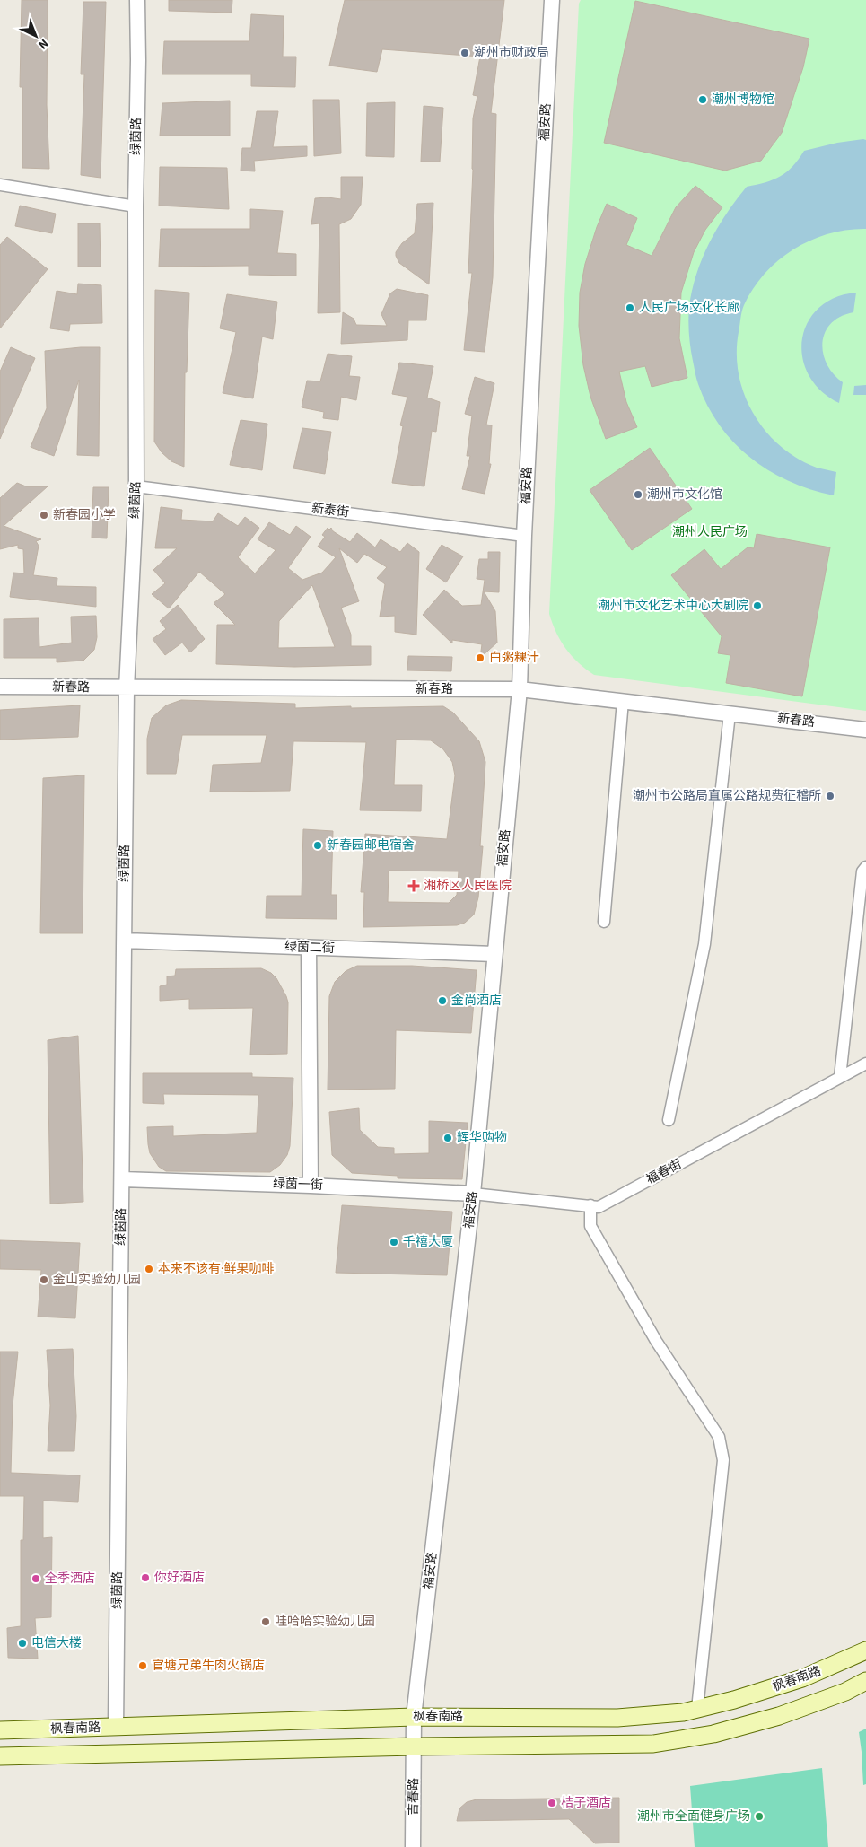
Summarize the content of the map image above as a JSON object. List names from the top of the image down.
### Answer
{
  "streets": {
    "main road": ["枫春南路"],
    "street": [
      "福安路",
      "绿茵路",
      "新泰街",
      "新春路",
      "绿茵二街",
      "福春街",
      "绿茵一街",
      "吉春路"
    ]
  },
  "crossings": [
    ["福安路", "新泰街"],
    ["福安路", "新春路"],
    ["福安路", "绿茵二街"],
    ["福安路", "福春街"],
    ["福安路", "绿茵一街"],
    ["福安路", "枫春南路"],
    ["福安路", "吉春路"],
    ["绿茵路", "新泰街"],
    ["绿茵路", "新春路"],
    ["绿茵路", "绿茵二街"],
    ["绿茵路", "绿茵一街"],
    ["绿茵路", "枫春南路"],
    ["福春街", "绿茵一街"],
    ["枫春南路", "吉春路"]
  ],
  "parks": ["潮州人民广场"],
  "places": {
    "other": [
      "潮州市财政局",
      "潮州博物馆",
      "人民广场文化长廊",
      "潮州市文化馆",
      "新春园小学",
      "潮州市文化艺术中心大剧院",
      "白粥粿汁",
      "潮州市公路局直属公路规费征稽所",
      "新春园邮电宿舍",
      "金尚酒店",
      "辉华购物",
      "千禧大厦",
      "本来不该有·鲜果咖啡",
      "金山实验幼儿园",
      "你好酒店",
      "全季酒店",
      "哇哈哈实验幼儿园",
      "电信大楼",
      "官塘兄弟牛肉火锅店",
      "桔子酒店",
      "潮州市全面健身广场"
    ],
    "health": ["湘桥区人民医院"]
  },
  "north": "bottom right"
}
